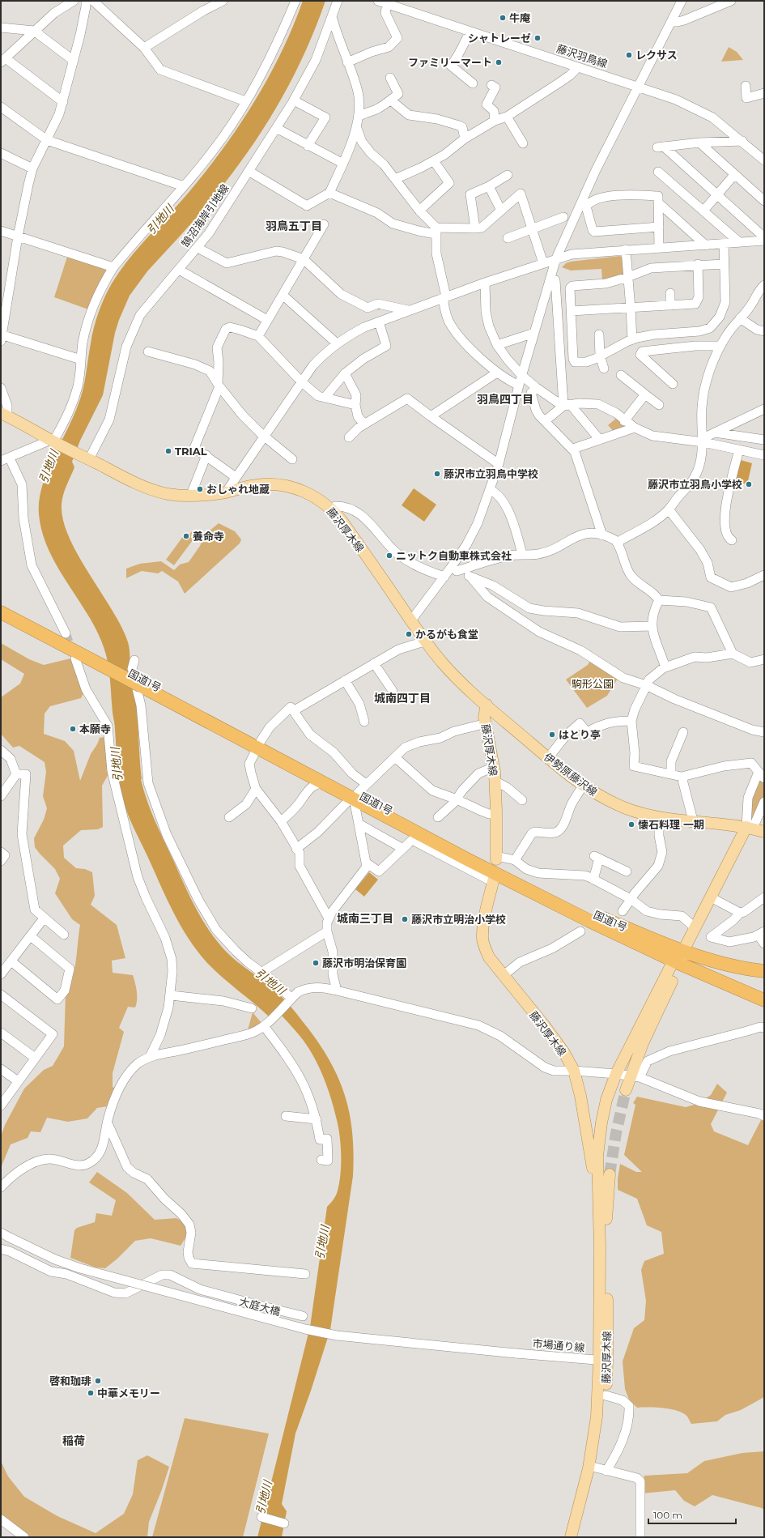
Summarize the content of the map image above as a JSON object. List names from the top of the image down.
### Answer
{
  "streets": {
    "highway": ["国道1号"],
    "main road": ["藤沢厚木線", "伊勢原藤沢線"],
    "street": [
      "藤沢羽鳥線",
      "鵠沼海岸引地線",
      "大庭大橋",
      "市場通り線"
    ]
  },
  "crossings": [
    ["鵠沼海岸引地線", "藤沢厚木線"],
    ["藤沢厚木線", "国道1号"],
    ["藤沢厚木線", "伊勢原藤沢線"],
    ["藤沢厚木線", "市場通り線"],
    ["大庭大橋", "市場通り線"]
  ],
  "districts": [
    "羽鳥五丁目",
    "羽鳥四丁目",
    "城南四丁目",
    "城南三丁目",
    "稲荷"
  ],
  "water": ["引地川"],
  "parks": ["駒形公園"],
  "places": [
    "牛庵",
    "シャトレーゼ",
    "レクサス",
    "ファミリーマート",
    "TRIAL",
    "藤沢市立羽鳥中学校",
    "藤沢市立羽鳥小学校",
    "おしゃれ地蔵",
    "養命寺",
    "ニットク自動車株式会社",
    "かるがも食堂",
    "本願寺",
    "はとり亭",
    "懐石料理 一期",
    "藤沢市立明治小学校",
    "藤沢市明治保育園",
    "啓和珈琲",
    "中華メモリー"
  ],
  "scale_bar": "100 m"
}
